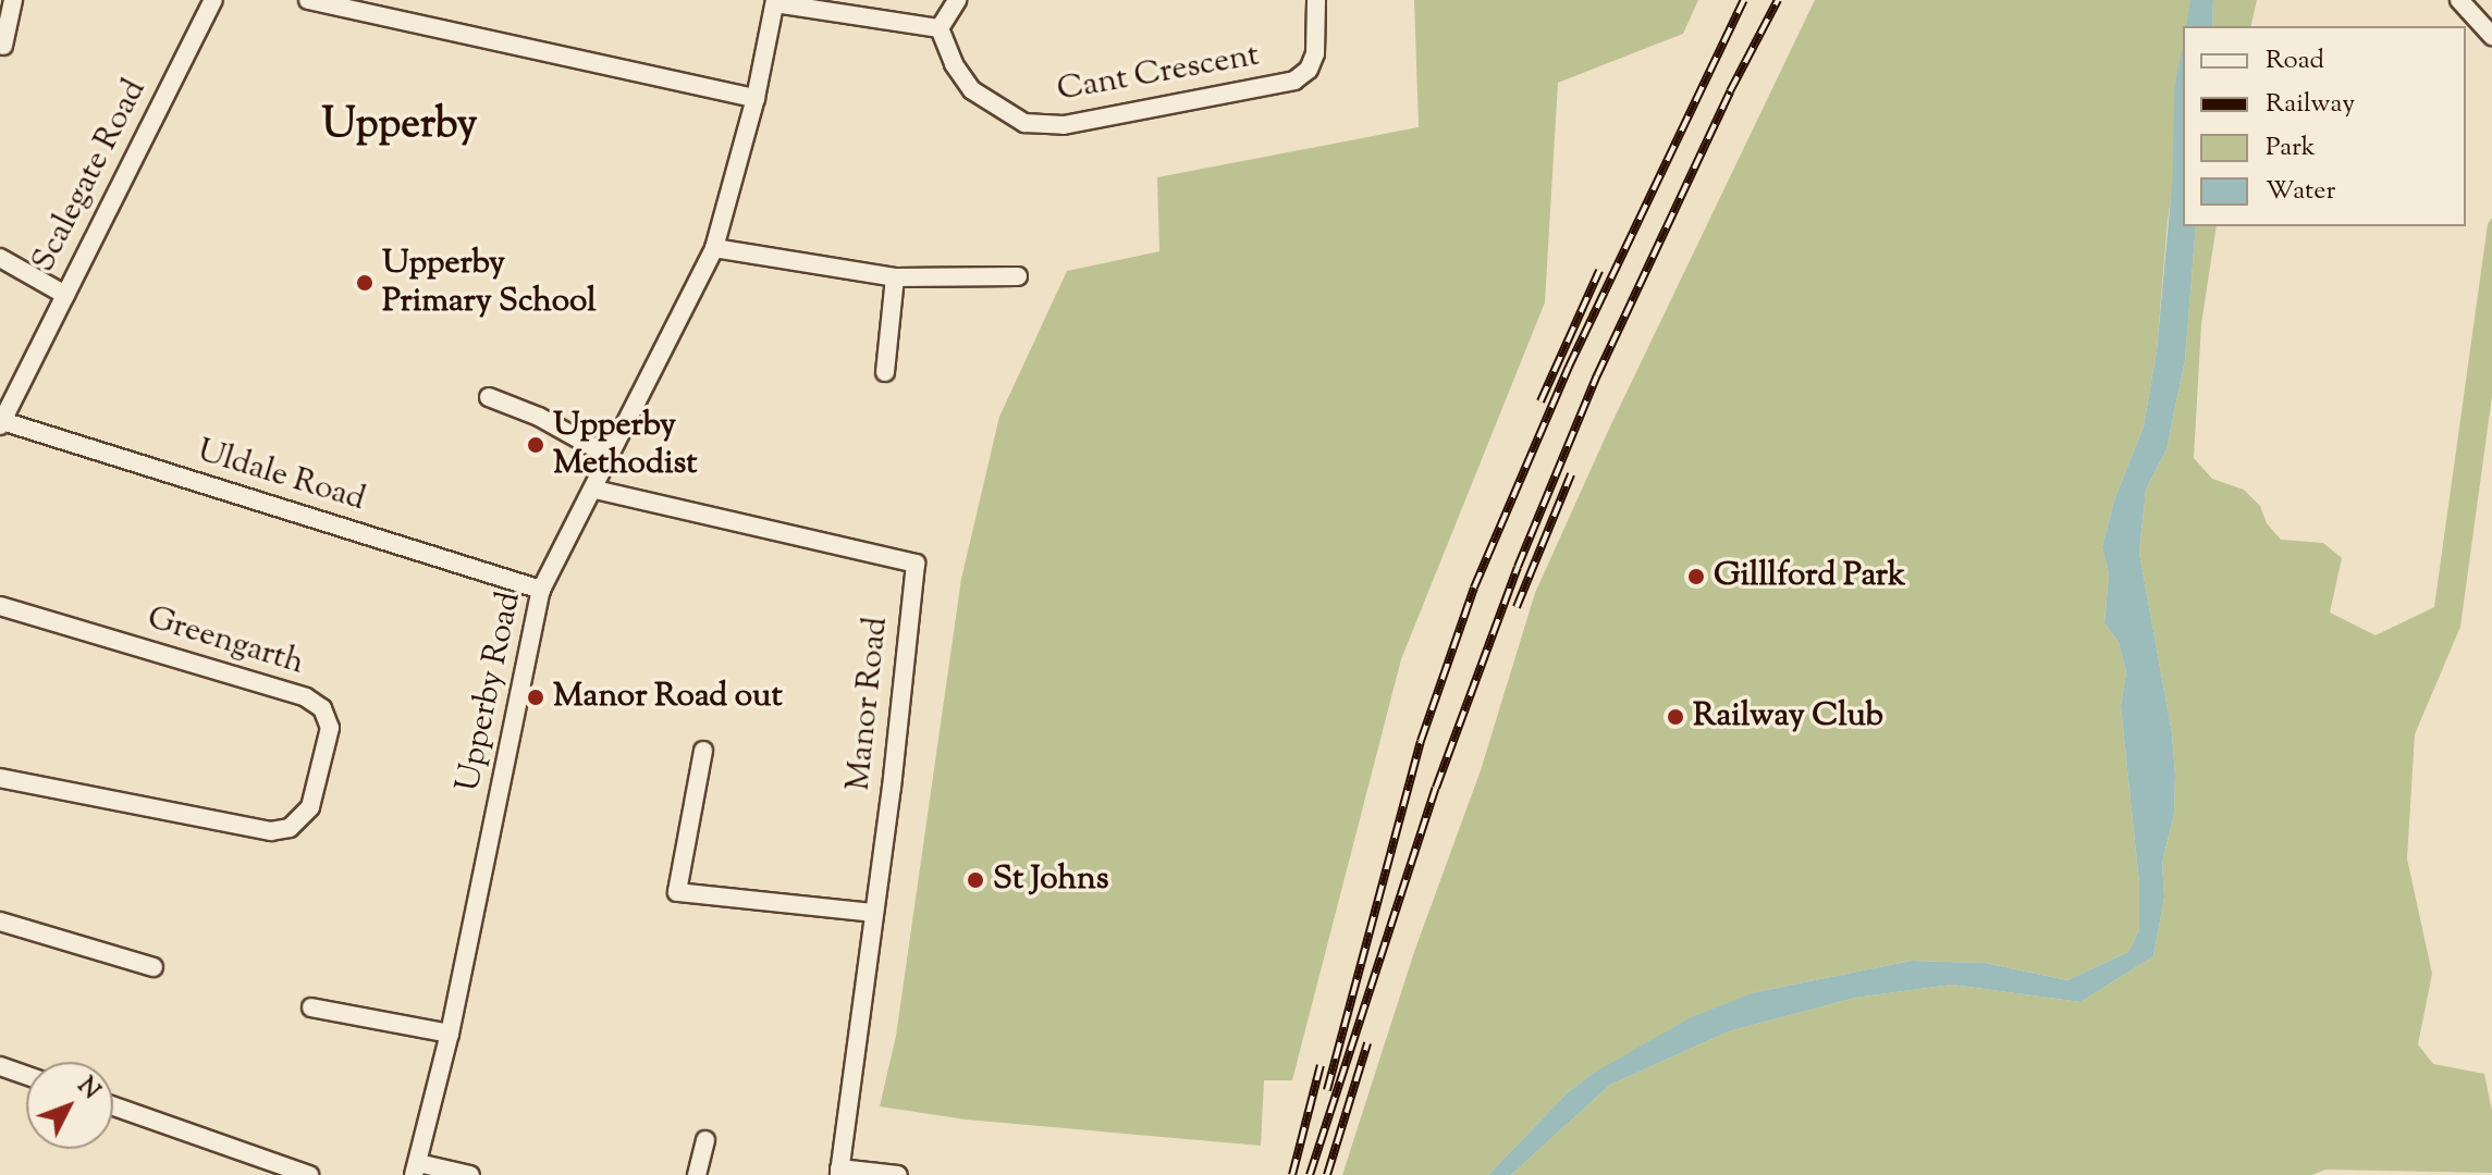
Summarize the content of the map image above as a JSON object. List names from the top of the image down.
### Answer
{
  "streets": {
    "street": [
      "Cant Crescent",
      "Scalegate Road",
      "Uldale Road",
      "Greengarth",
      "Upperby Road",
      "Manor Road"
    ]
  },
  "crossings": [
    ["Scalegate Road", "Uldale Road"],
    ["Uldale Road", "Upperby Road"],
    ["Upperby Road", "Manor Road"]
  ],
  "districts": ["Upperby"],
  "places": [
    "Upperby Primary School",
    "Upperby Methodist",
    "Gilllford Park",
    "Manor Road out",
    "Railway Club",
    "St Johns"
  ],
  "legend": [
    "Road",
    "Railway",
    "Park",
    "Water"
  ],
  "north": "top right"
}
